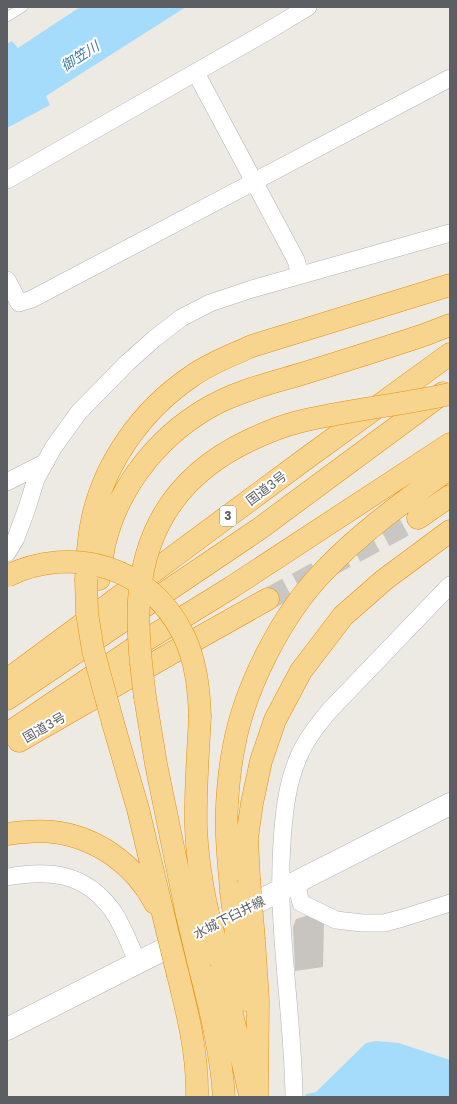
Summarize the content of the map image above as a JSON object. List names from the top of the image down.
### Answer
{
  "streets": {
    "highway": ["国道3号", "3"],
    "main road": ["水城下臼井線"]
  },
  "water": ["御笠川"]
}
